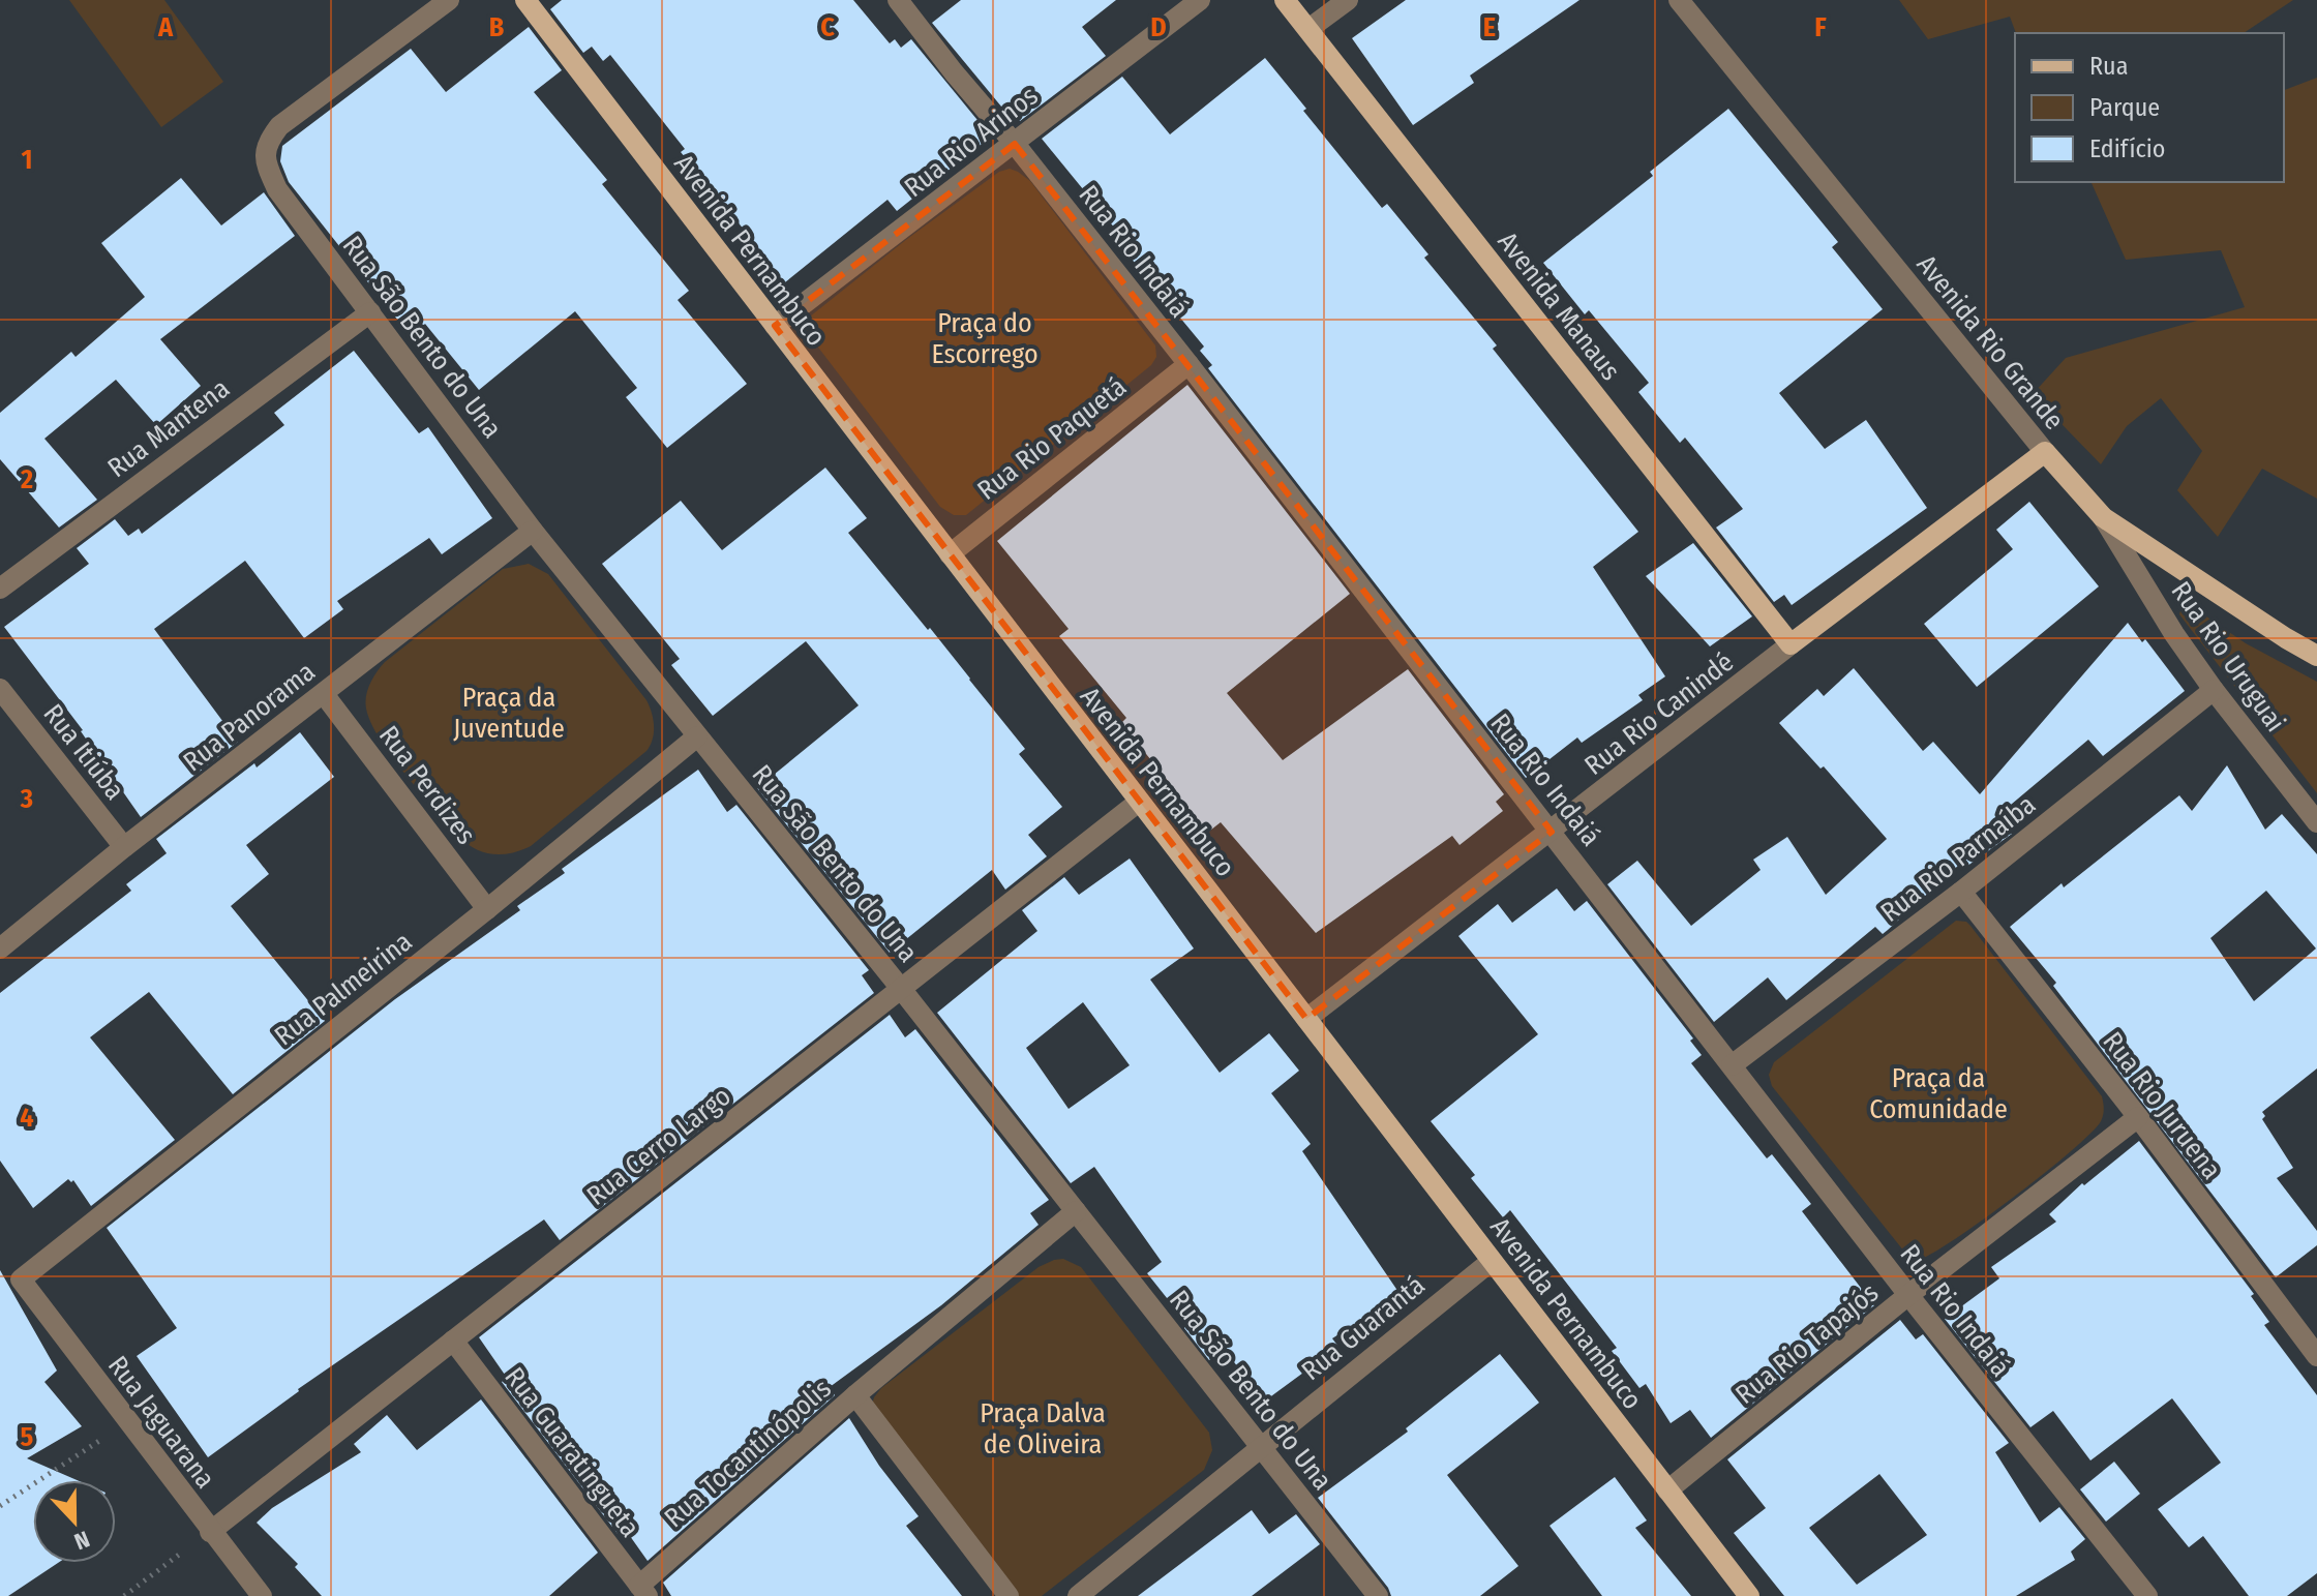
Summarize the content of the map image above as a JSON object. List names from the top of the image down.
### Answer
{
  "streets": {
    "main road": [
      "Avenida Pernambuco",
      "Avenida Manaus",
      "Avenida Rio Grande",
      "Rua Rio Canindé"
    ],
    "street": [
      "Rua Rio Arinos",
      "Rua Rio Indaiá",
      "Rua São Bento do Una",
      "Rua Mantena",
      "Rua Rio Paquetá",
      "Rua Rio Uruguai",
      "Rua Panorama",
      "Rua Itiúba",
      "Rua Perdizes",
      "Rua Rio Parnaíba",
      "Rua Palmeirina",
      "Rua Rio Juruena",
      "Rua Cerro Largo",
      "Rua Guarantá",
      "Rua Rio Tapajós",
      "Rua Jaguarana",
      "Rua Guaratingueta",
      "Rua Tocantinópolis"
    ]
  },
  "crossings": [
    ["Rua Rio Arinos", "Avenida Pernambuco"],
    ["Rua Rio Arinos", "Rua Rio Indaiá"],
    ["Avenida Pernambuco", "Rua Rio Paquetá"],
    ["Avenida Pernambuco", "Rua Rio Canindé"],
    ["Avenida Pernambuco", "Rua Cerro Largo"],
    ["Avenida Pernambuco", "Rua Guarantá"],
    ["Avenida Pernambuco", "Rua Rio Tapajós"],
    ["Rua Rio Indaiá", "Rua Rio Paquetá"],
    ["Rua Rio Indaiá", "Rua Rio Canindé"],
    ["Rua Rio Indaiá", "Rua Rio Parnaíba"],
    ["Rua Rio Indaiá", "Rua Rio Tapajós"],
    ["Avenida Manaus", "Rua Rio Canindé"],
    ["Rua São Bento do Una", "Rua Mantena"],
    ["Rua São Bento do Una", "Rua Panorama"],
    ["Rua São Bento do Una", "Rua Palmeirina"],
    ["Rua São Bento do Una", "Rua Cerro Largo"],
    ["Rua São Bento do Una", "Rua Guarantá"],
    ["Rua São Bento do Una", "Rua Tocantinópolis"],
    ["Avenida Rio Grande", "Rua Rio Uruguai"],
    ["Avenida Rio Grande", "Rua Rio Canindé"],
    ["Rua Rio Uruguai", "Rua Rio Parnaíba"],
    ["Rua Panorama", "Rua Itiúba"],
    ["Rua Panorama", "Rua Perdizes"],
    ["Rua Perdizes", "Rua Palmeirina"],
    ["Rua Rio Parnaíba", "Rua Rio Juruena"],
    ["Rua Palmeirina", "Rua Jaguarana"],
    ["Rua Rio Juruena", "Rua Rio Tapajós"],
    ["Rua Cerro Largo", "Rua Jaguarana"],
    ["Rua Cerro Largo", "Rua Guaratingueta"],
    ["Rua Guaratingueta", "Rua Tocantinópolis"]
  ],
  "parks": [
    "Praça do Escorrego",
    "Praça da Juventude",
    "Praça da Comunidade",
    "Praça Dalva de Oliveira"
  ],
  "legend": ["Rua", "Parque", "Edifício"],
  "north": "bottom",
  "grid": {
    "columns": [
      "A",
      "B",
      "C",
      "D",
      "E",
      "F"
    ],
    "rows": [
      "1",
      "2",
      "3",
      "4",
      "5"
    ]
  }
}
